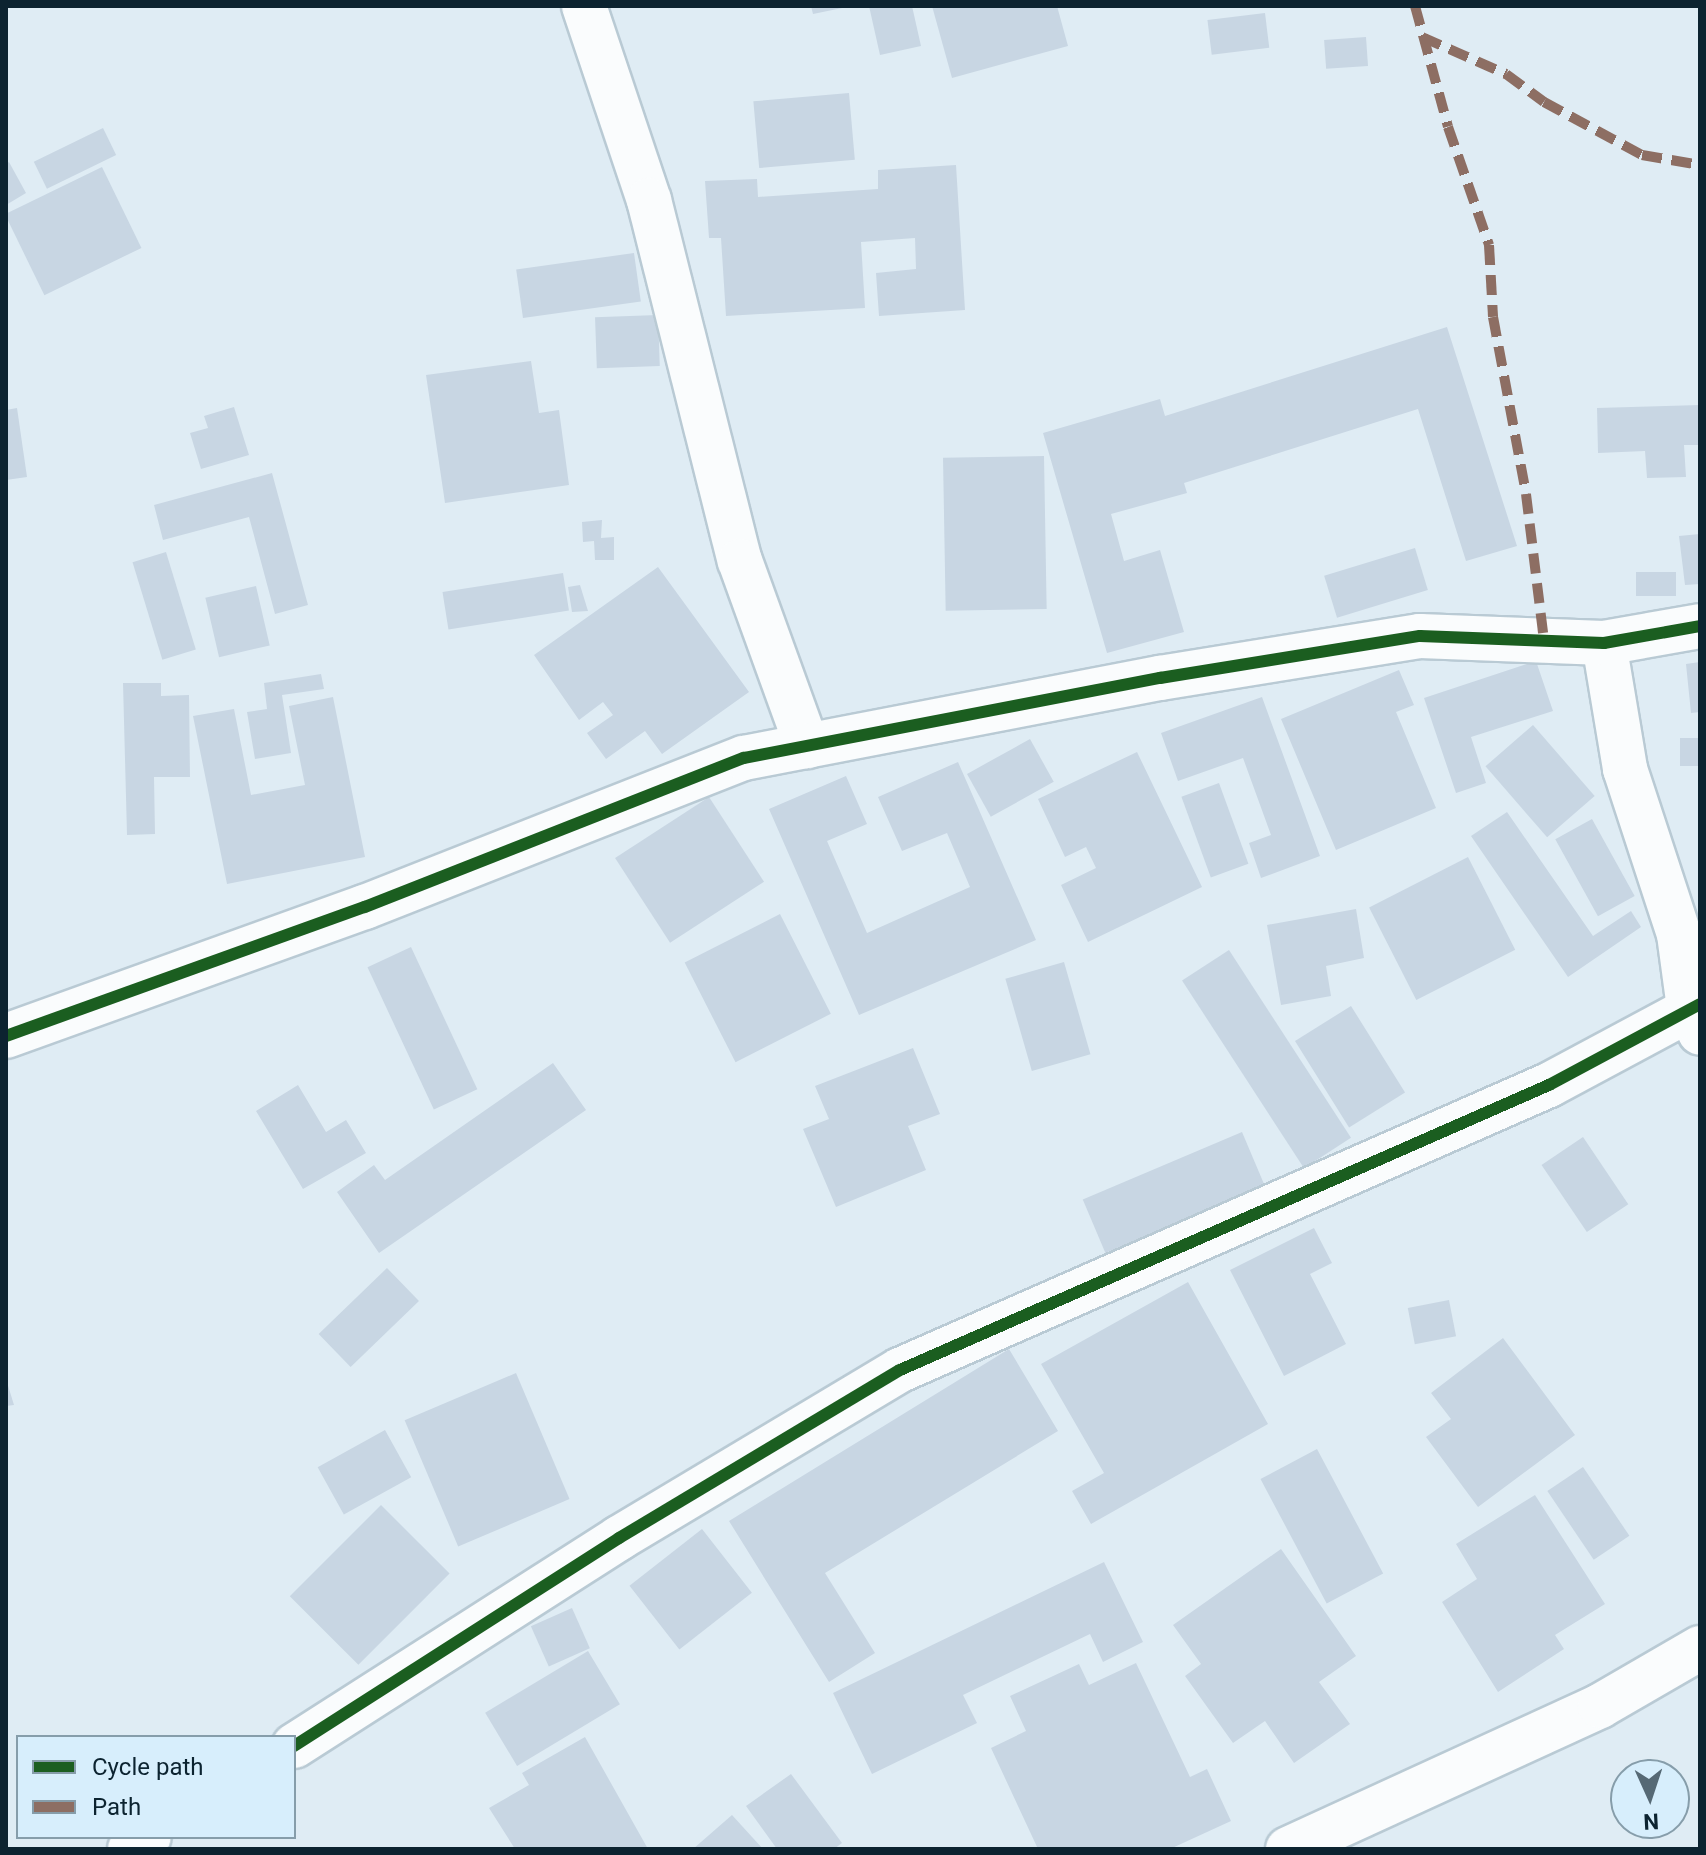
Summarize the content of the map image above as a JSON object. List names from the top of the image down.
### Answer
{
  "legend": ["Cycle path", "Path"],
  "north": "bottom"
}
